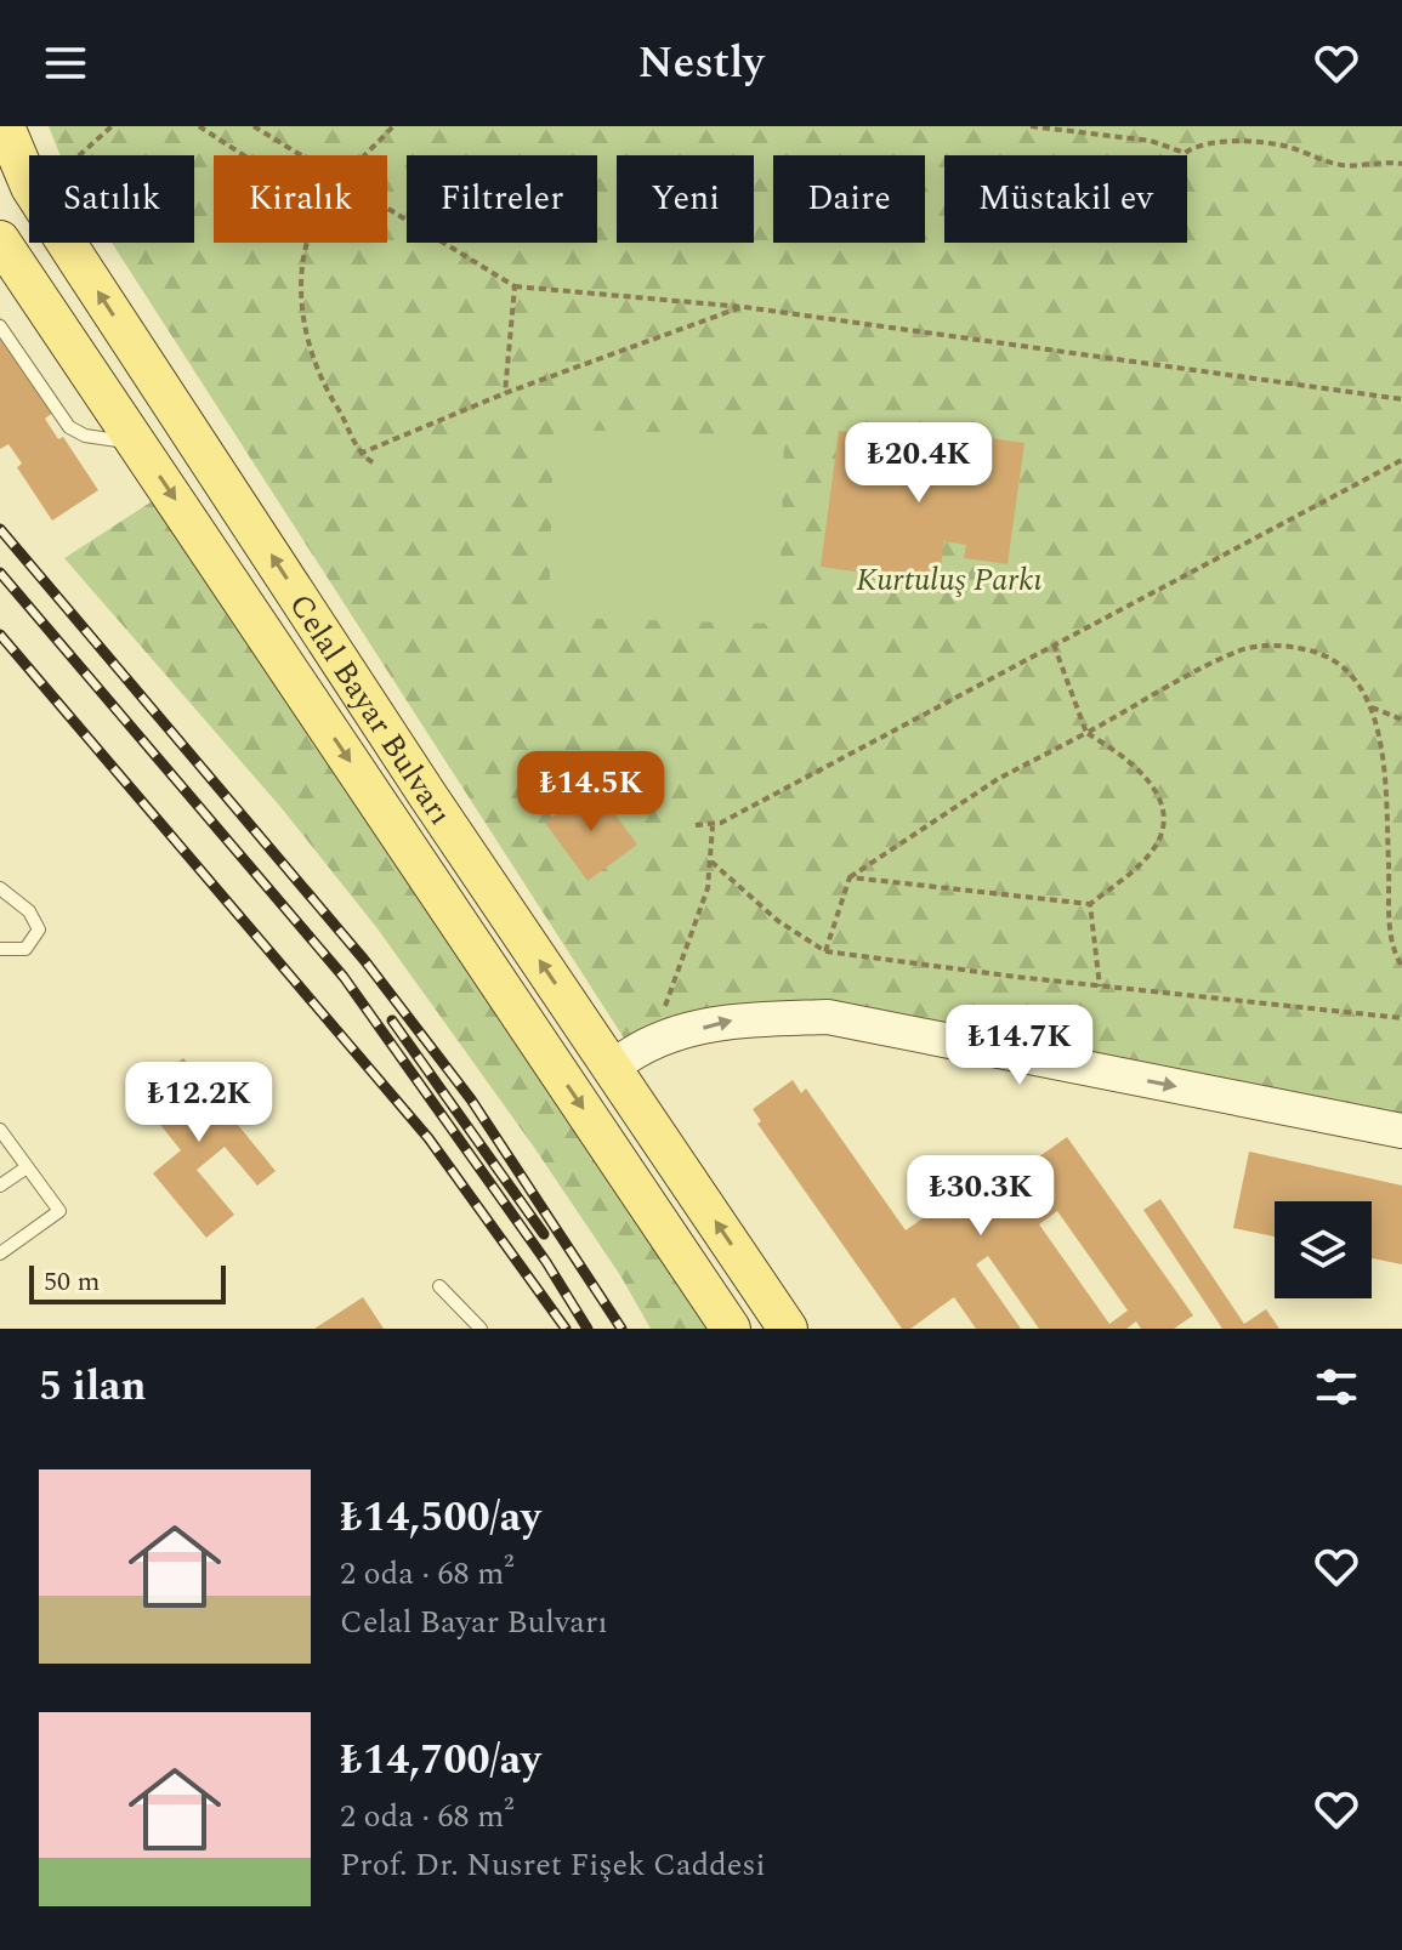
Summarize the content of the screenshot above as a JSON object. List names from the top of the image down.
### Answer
{
  "streets": {
    "main road": ["Celal Bayar Bulvarı"]
  },
  "parks": ["Kurtuluş Parkı"],
  "scale_bar": "50 m",
  "page": {
    "header": "Nestly",
    "chip": [
      "Satılık",
      "Kiralık",
      "Filtreler",
      "Yeni",
      "Daire",
      "Müstakil ev"
    ],
    "price": [
      "₺20.4K",
      "₺14.5K",
      "₺14.7K",
      "₺12.2K",
      "₺30.3K"
    ],
    "scale": "50 m",
    "heading": "5 ilan",
    "list": [
      {
        "name": "₺14,500/ay",
        "note": "2 oda · 68 m² · Celal Bayar Bulvarı"
      },
      {
        "name": "₺14,700/ay",
        "note": "2 oda · 68 m² · Prof. Dr. Nusret Fişek Caddesi"
      }
    ]
  }
}
